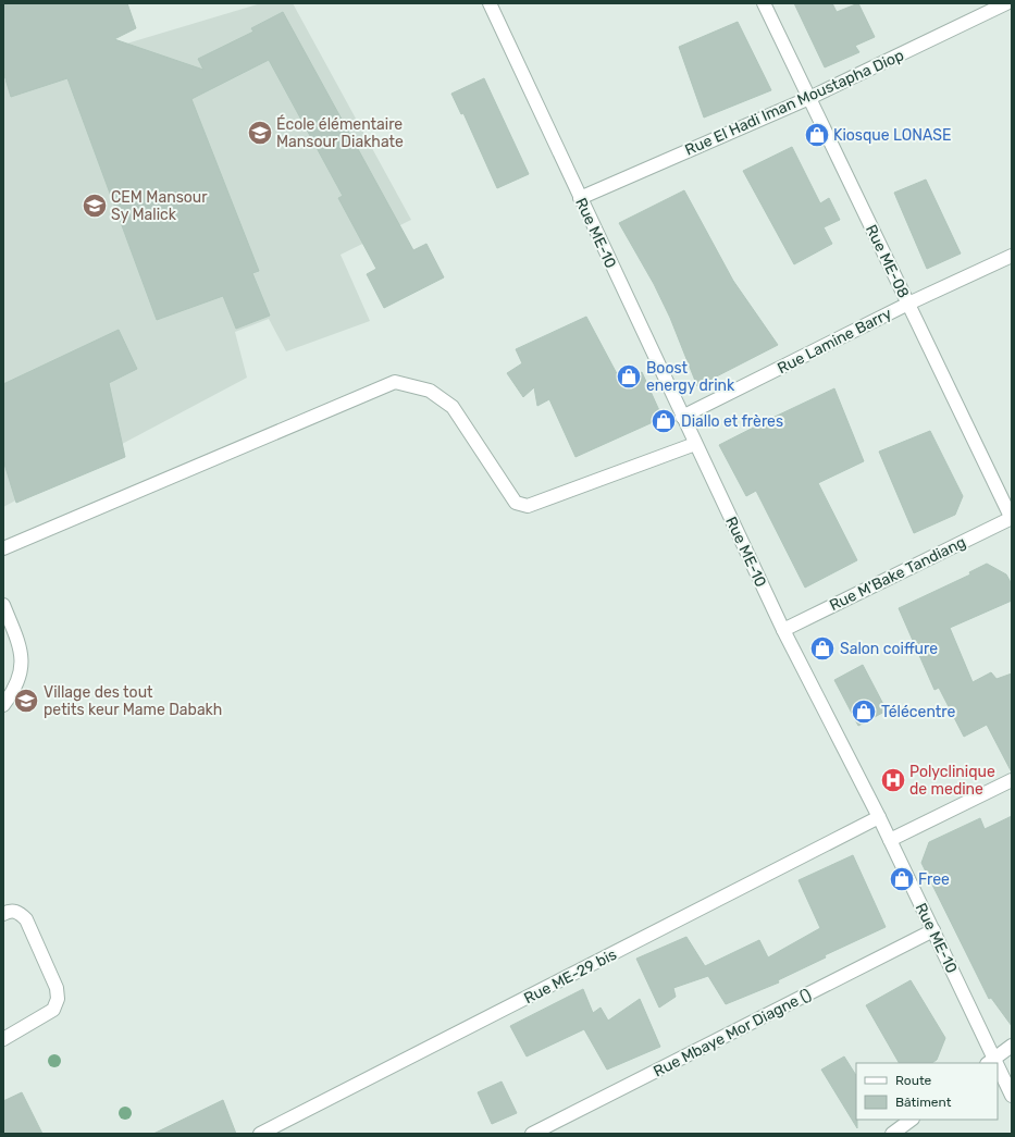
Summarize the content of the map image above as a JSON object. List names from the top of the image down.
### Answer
{
  "streets": {
    "street": [
      "Rue El Hadi Iman Moustapha Diop",
      "Rue ME-10",
      "Rue ME-08",
      "Rue Lamine Barry",
      "Rue M'Bake Tandiang",
      "Rue ME-29 bis",
      "Rue Mbaye Mor Diagne ()"
    ]
  },
  "crossings": [
    ["Rue El Hadi Iman Moustapha Diop", "Rue ME-10"],
    ["Rue El Hadi Iman Moustapha Diop", "Rue ME-08"],
    ["Rue ME-10", "Rue Lamine Barry"],
    ["Rue ME-10", "Rue M'Bake Tandiang"],
    ["Rue ME-10", "Rue ME-29 bis"],
    ["Rue ME-10", "Rue Mbaye Mor Diagne ()"],
    ["Rue ME-08", "Rue Lamine Barry"],
    ["Rue ME-08", "Rue M'Bake Tandiang"]
  ],
  "places": {
    "school or university": ["École élémentaire Mansour Diakhate", "CEM Mansour Sy Malick", "Village des tout petits keur Mame Dabakh"],
    "shop": [
      "Kiosque LONASE",
      "Boost energy drink",
      "Diallo et frères",
      "Salon coiffure",
      "Télécentre",
      "Free"
    ],
    "hospital": ["Polyclinique de medine"]
  },
  "legend": ["Route", "Bâtiment"]
}
